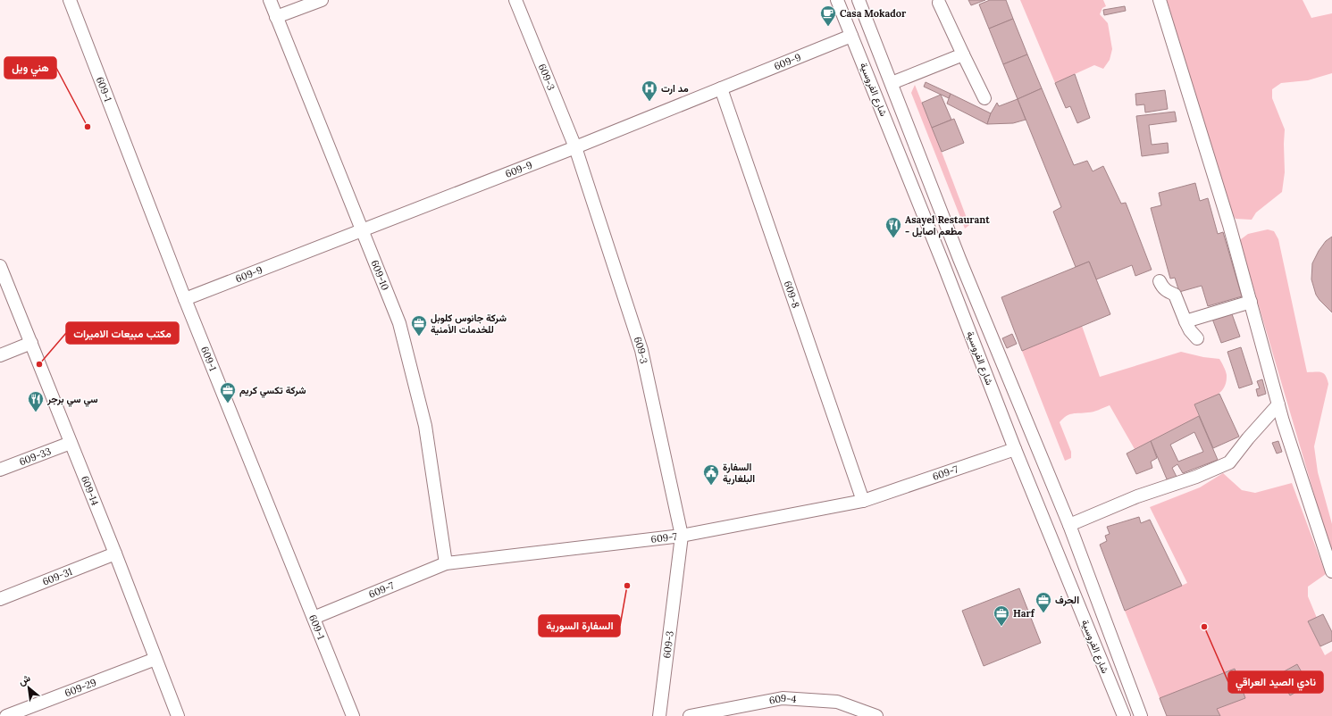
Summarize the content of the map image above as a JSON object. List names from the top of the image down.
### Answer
{
  "streets": {
    "street": [
      "609-9",
      "609-3",
      "609-1",
      "شارع الفروسية",
      "609-10",
      "609-8",
      "609-33",
      "609-7",
      "609-14",
      "609-31",
      "609-29",
      "609-4"
    ]
  },
  "crossings": [
    ["609-9", "609-3"],
    ["609-9", "609-1"],
    ["609-9", "شارع الفروسية"],
    ["609-9", "609-10"],
    ["609-9", "609-8"],
    ["609-3", "609-7"],
    ["609-1", "609-7"],
    ["شارع الفروسية", "609-7"],
    ["609-10", "609-7"],
    ["609-8", "609-7"],
    ["609-33", "609-14"],
    ["609-14", "609-31"],
    ["609-14", "609-29"]
  ],
  "places": {
    "cafe": ["Casa Mokador"],
    "hospital": ["مد ارت"],
    "other": [
      "هني ويل",
      "مكتب مبيعات الاميرات",
      "السفارة السورية",
      "نادي الصيد العراقي"
    ],
    "restaurant": ["Asayel Restaurant - مطعم اصايل", "سي سي برجر"],
    "office": [
      "شركة جانوس كلوبل للخدمات الأمنية",
      "شركة تكسي كريم",
      "الحرف",
      "Harf"
    ],
    "public building": ["السفارة البلغارية"]
  },
  "north": "top left"
}
